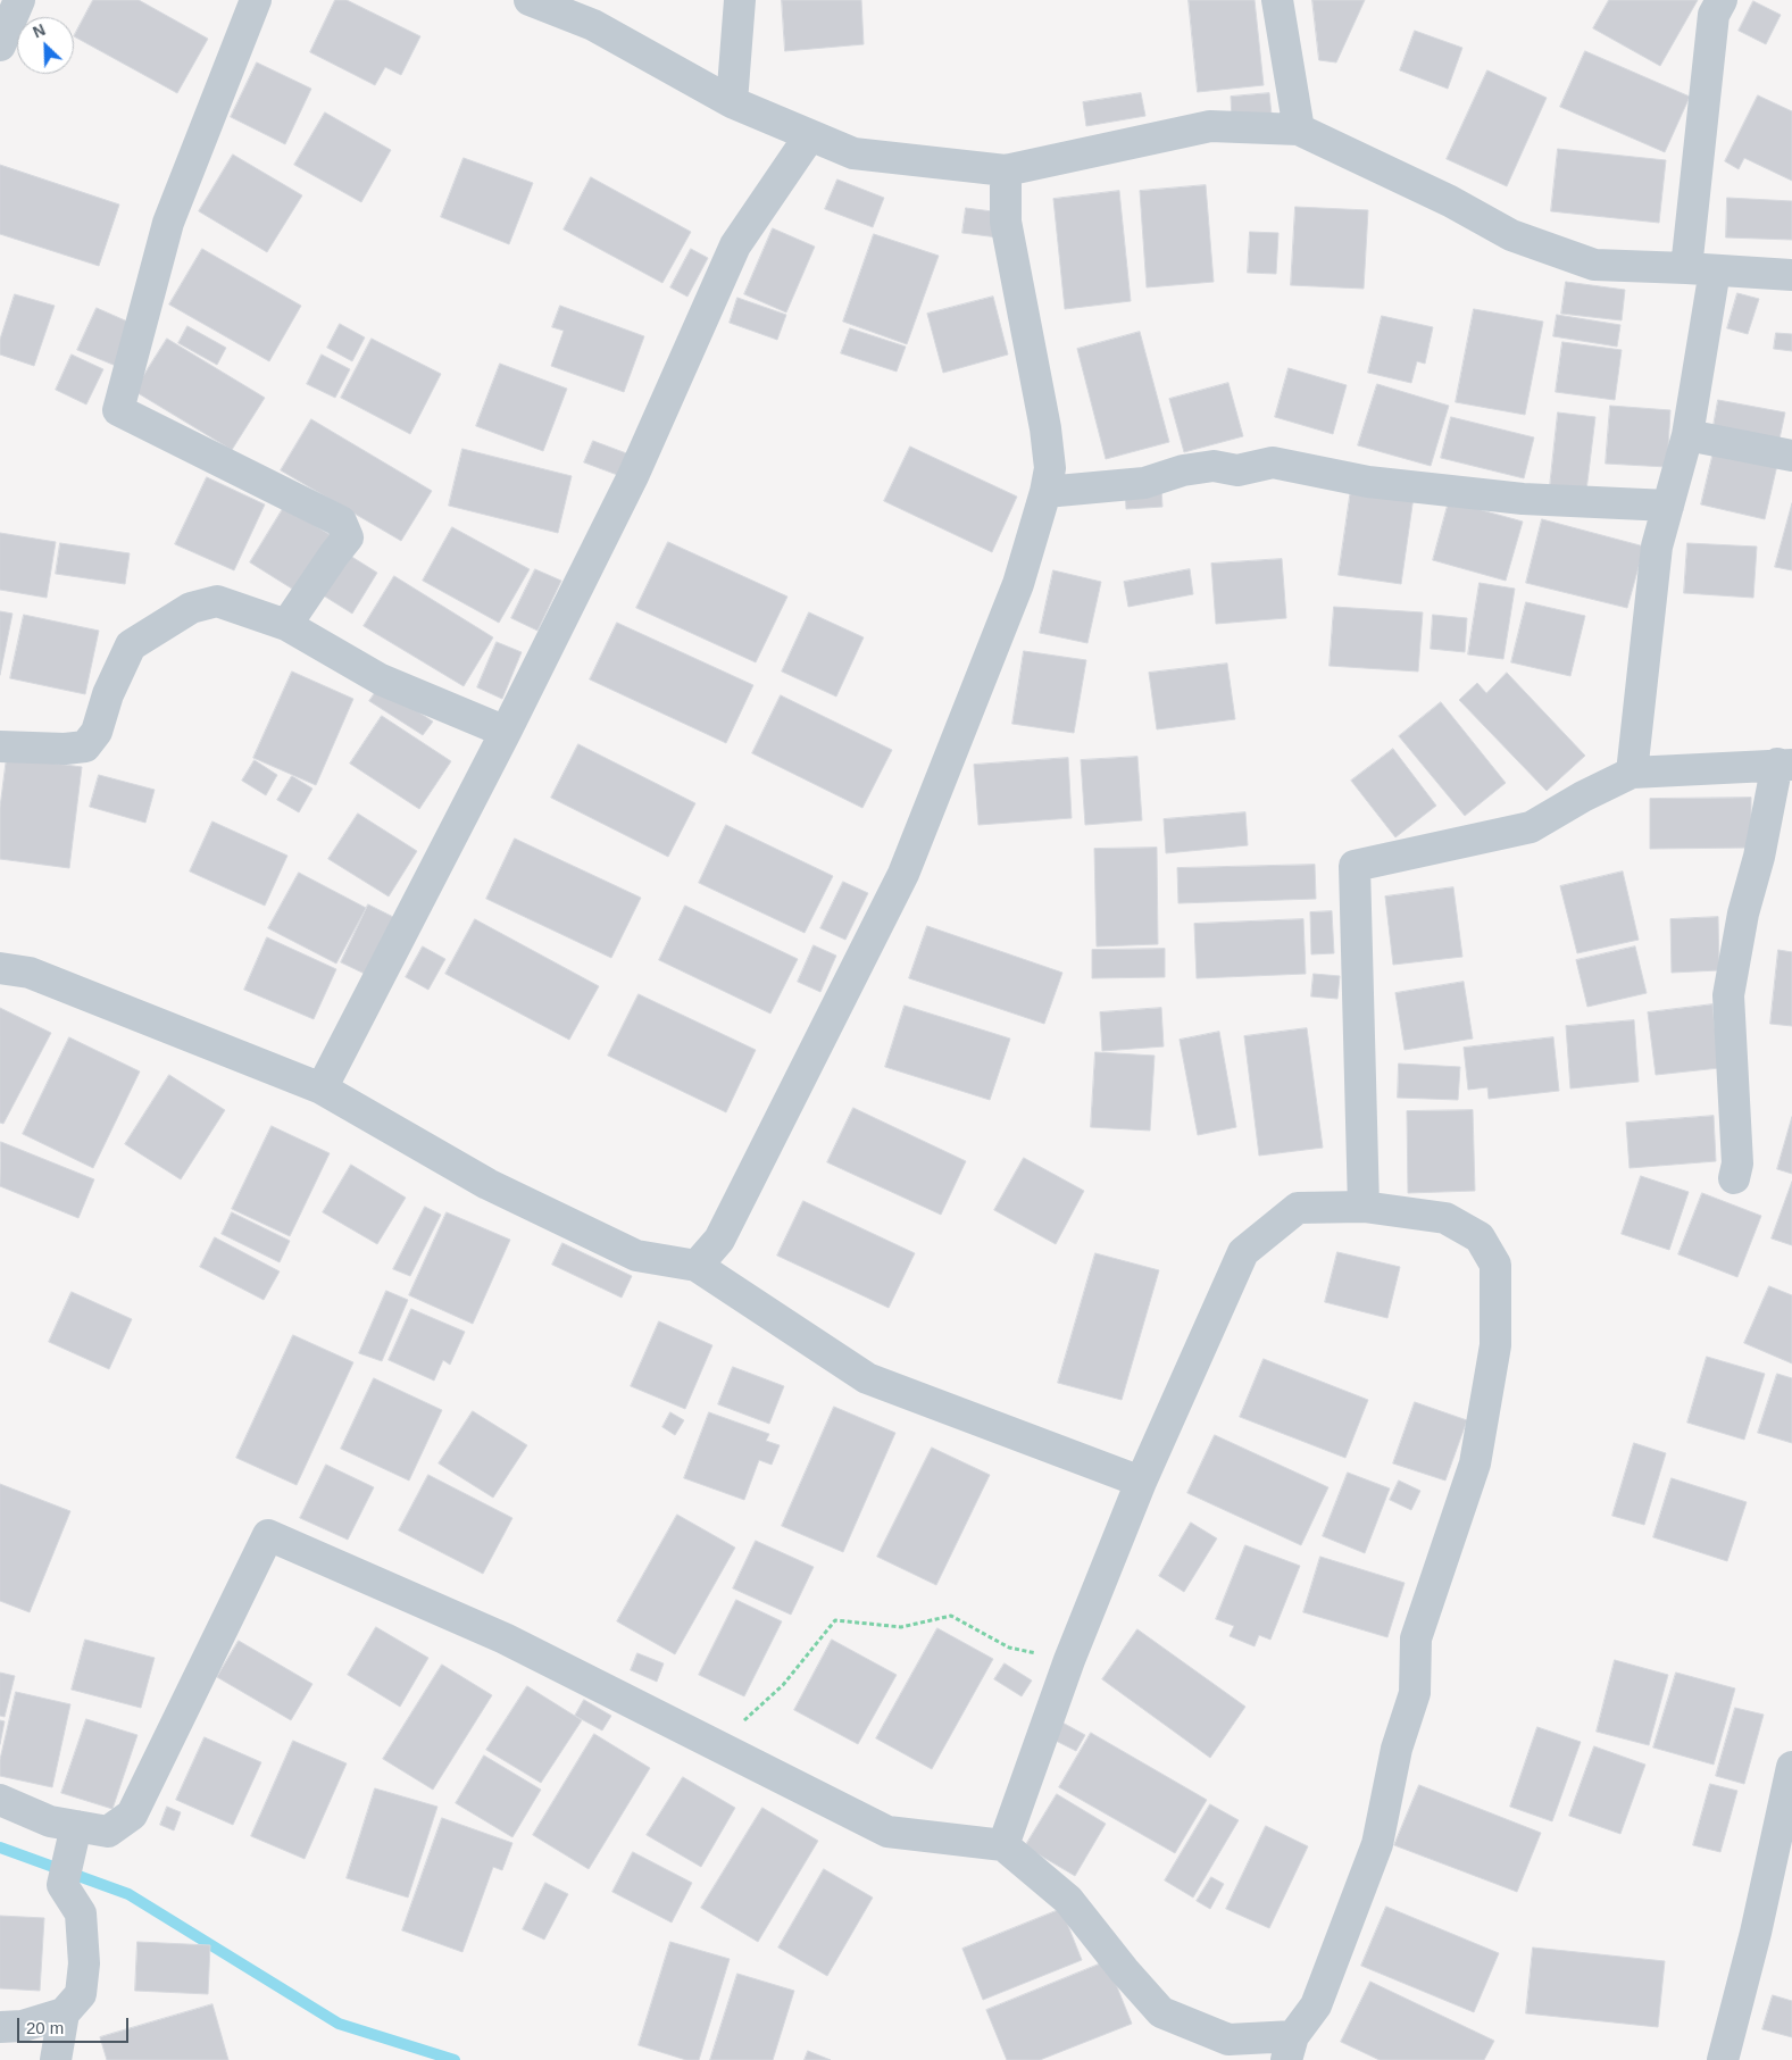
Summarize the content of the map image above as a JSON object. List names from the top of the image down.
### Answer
{
  "scale_bar": "20 m",
  "north": "top left"
}
